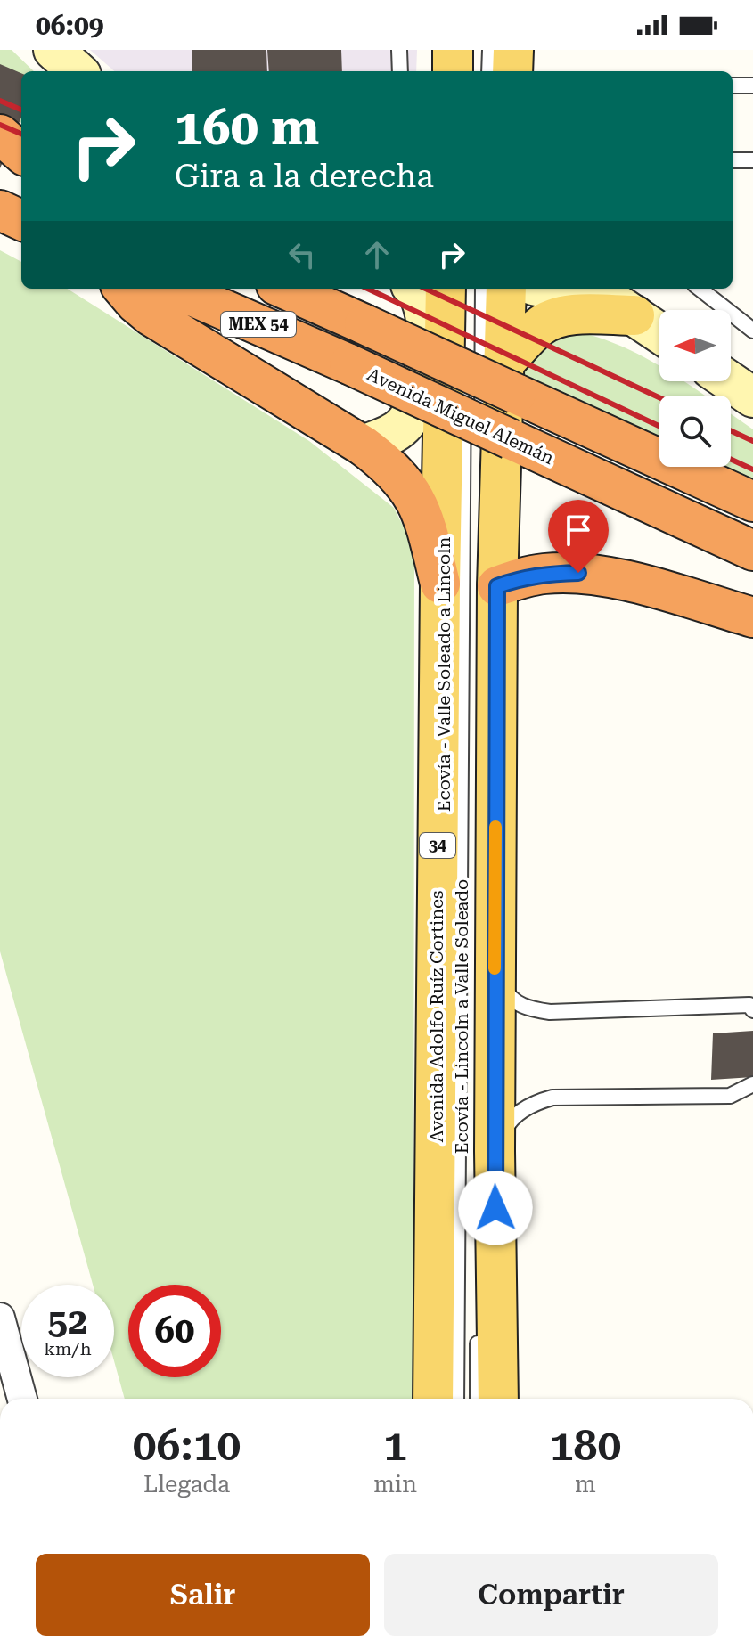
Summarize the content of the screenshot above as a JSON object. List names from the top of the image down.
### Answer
{
  "streets": {
    "highway": ["MEX 54", "Avenida Miguel Alemán"],
    "main road": ["34", "Avenida Adolfo Ruíz Cortines"],
    "lane": ["Ecovía - Valle Soleado a Lincoln"]
  },
  "north": "left",
  "page": {
    "status": "06:09",
    "turn": ["160 m", "Gira a la derecha"],
    "speed": "52 km/h",
    "limit": "60",
    "eta": [
      "06:10",
      "Llegada",
      "1",
      "min",
      "180",
      "m"
    ],
    "buttons": ["Salir", "Compartir"]
  }
}
